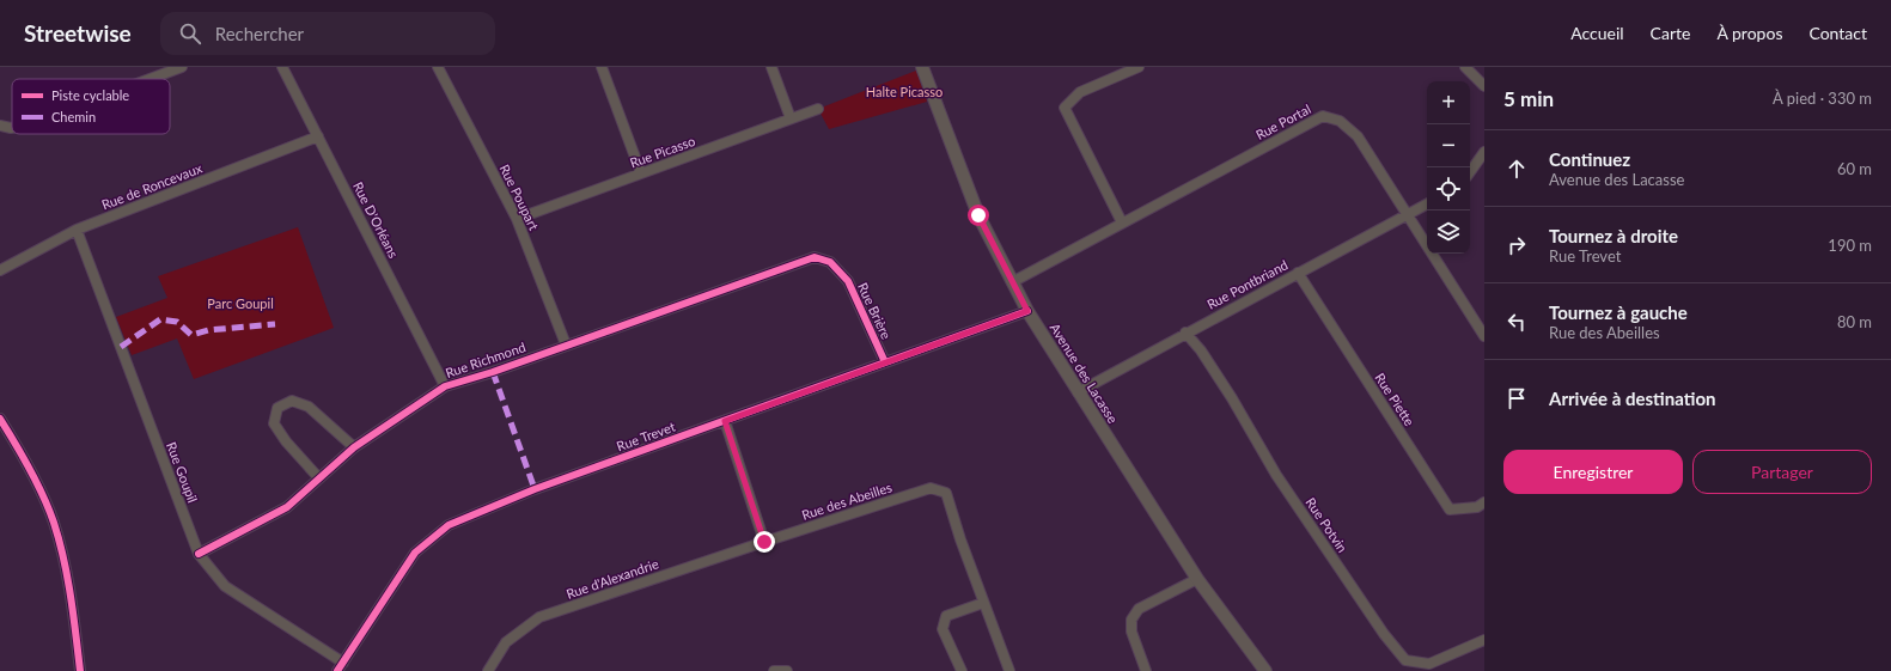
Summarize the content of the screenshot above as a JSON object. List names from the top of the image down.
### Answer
{
  "streets": {
    "street": [
      "Rue Portal",
      "Rue Picasso",
      "Rue de Roncevaux",
      "Rue Poupart",
      "Rue D'Orléans",
      "Rue Pontbriand",
      "Rue Brière",
      "Rue Richmond",
      "Avenue des Lacasse",
      "Rue Piette",
      "Rue Trevet",
      "Rue Goupil",
      "Rue des Abeilles",
      "Rue Potvin",
      "Rue d'Alexandrie"
    ]
  },
  "crossings": [
    ["Rue Portal", "Rue Pontbriand"],
    ["Rue Portal", "Avenue des Lacasse"],
    ["Rue Picasso", "Rue Poupart"],
    ["Rue de Roncevaux", "Rue D'Orléans"],
    ["Rue de Roncevaux", "Rue Goupil"],
    ["Rue Poupart", "Rue Richmond"],
    ["Rue D'Orléans", "Rue Richmond"],
    ["Rue Pontbriand", "Avenue des Lacasse"],
    ["Rue Pontbriand", "Rue Piette"],
    ["Rue Pontbriand", "Rue Potvin"],
    ["Rue Brière", "Rue Richmond"],
    ["Rue Brière", "Rue Trevet"],
    ["Rue Richmond", "Rue Goupil"],
    ["Avenue des Lacasse", "Rue Trevet"],
    ["Rue Trevet", "Rue Goupil"],
    ["Rue des Abeilles", "Rue d'Alexandrie"]
  ],
  "parks": ["Halte Picasso", "Parc Goupil"],
  "legend": ["Piste cyclable", "Chemin"],
  "page": {
    "header": "Streetwise",
    "search": "Rechercher",
    "nav": [
      "Accueil",
      "Carte",
      "À propos",
      "Contact"
    ],
    "heading": ["5 min", "À pied · 330 m"],
    "map_buttons": ["+", "−"],
    "list": [
      ["Continuez", "Avenue des Lacasse", "60 m"],
      ["Tournez à droite", "Rue Trevet", "190 m"],
      ["Tournez à gauche", "Rue des Abeilles", "80 m"],
      "Arrivée à destination"
    ],
    "buttons": ["Enregistrer", "Partager"]
  }
}
